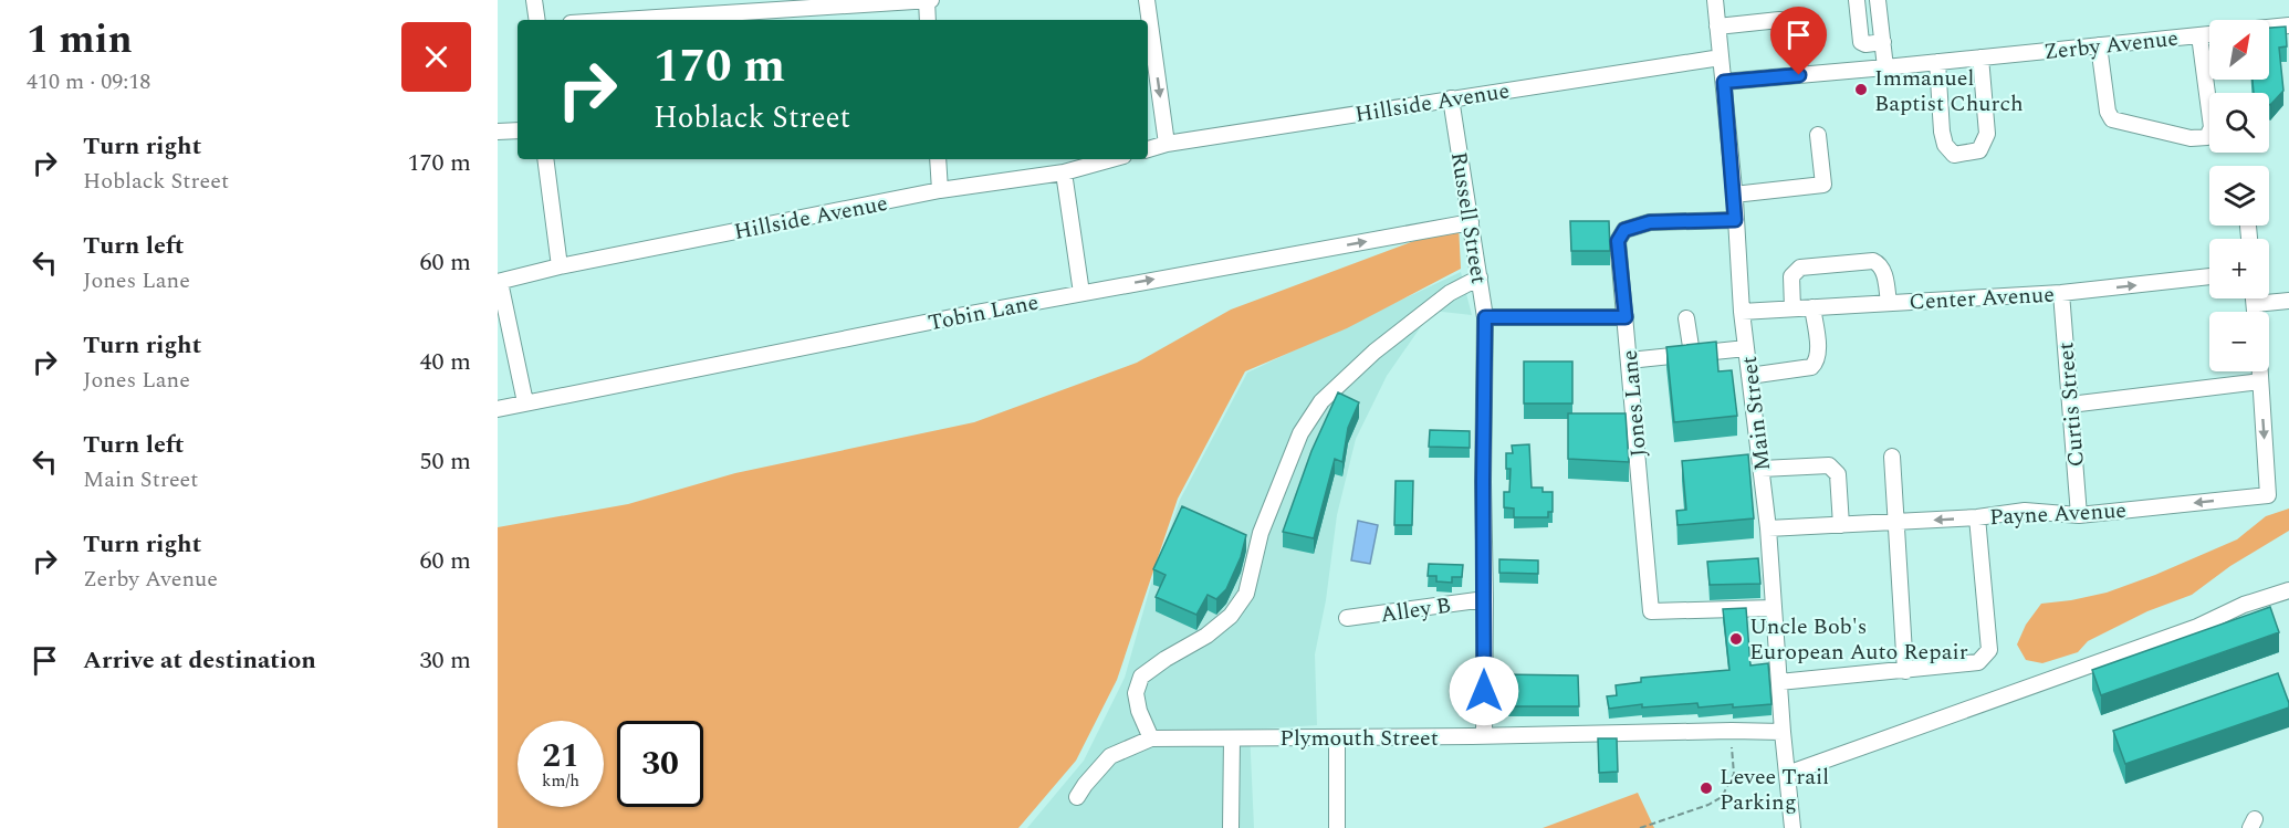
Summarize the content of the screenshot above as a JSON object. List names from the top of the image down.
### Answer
{
  "streets": {
    "street": [
      "Zerby Avenue",
      "Hillside Avenue",
      "Russell Street",
      "Center Avenue",
      "Tobin Lane",
      "Jones Lane",
      "Curtis Street",
      "Main Street",
      "Payne Avenue",
      "Alley B",
      "Plymouth Street"
    ]
  },
  "crossings": [
    ["Zerby Avenue", "Main Street"],
    ["Hillside Avenue", "Russell Street"],
    ["Hillside Avenue", "Main Street"],
    ["Russell Street", "Tobin Lane"],
    ["Russell Street", "Alley B"],
    ["Russell Street", "Plymouth Street"],
    ["Center Avenue", "Curtis Street"],
    ["Center Avenue", "Main Street"],
    ["Jones Lane", "Main Street"],
    ["Curtis Street", "Payne Avenue"],
    ["Main Street", "Payne Avenue"],
    ["Main Street", "Plymouth Street"]
  ],
  "one_way": ["Tobin Lane"],
  "places": ["Immanuel Baptist Church", "Uncle Bob's European Auto Repair", "Levee Trail Parking"],
  "north": "top right",
  "page": {
    "heading": ["1 min", "410 m · 09:18"],
    "map_buttons": ["+", "−"],
    "turn": ["170 m", "Hoblack Street"],
    "list": [
      {
        "name": "Turn right",
        "note": "Hoblack Street",
        "value": "170 m"
      },
      {
        "name": "Turn left",
        "note": "Jones Lane",
        "value": "60 m"
      },
      {
        "name": "Turn right",
        "note": "Jones Lane",
        "value": "40 m"
      },
      {
        "name": "Turn left",
        "note": "Main Street",
        "value": "50 m"
      },
      {
        "name": "Turn right",
        "note": "Zerby Avenue",
        "value": "60 m"
      },
      {
        "name": "Arrive at destination",
        "value": "30 m"
      }
    ],
    "speed": "21 km/h",
    "limit": "30"
  }
}
